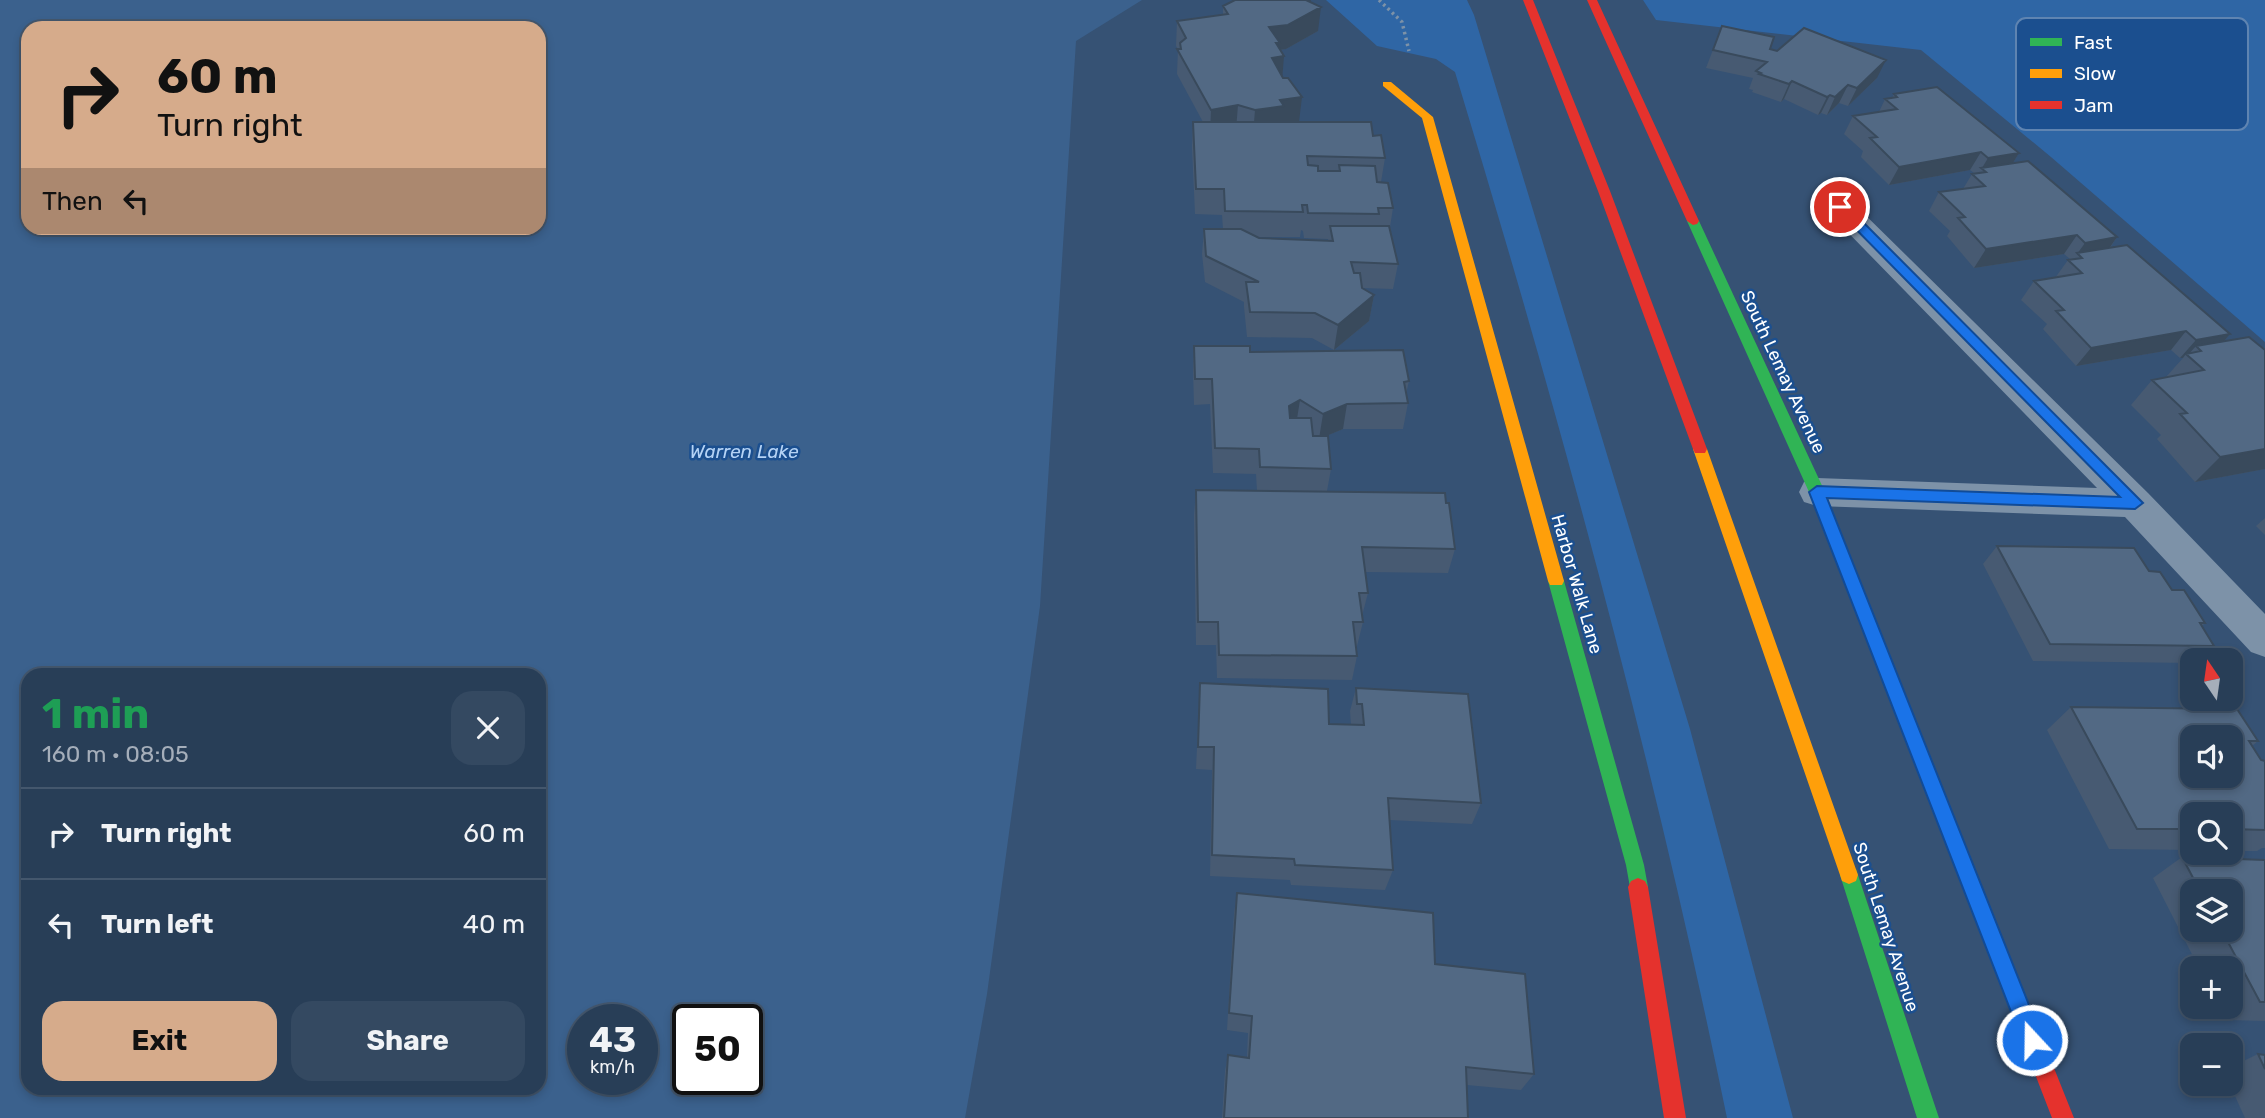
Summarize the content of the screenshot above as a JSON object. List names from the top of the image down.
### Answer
{
  "streets": {
    "main road": ["South Lemay Avenue", "Harbor Walk Lane"]
  },
  "water": ["Warren Lake"],
  "legend": ["Fast", "Slow", "Jam"],
  "north": "top",
  "page": {
    "turn": ["60 m", "Turn right"],
    "then": "Then",
    "map_buttons": ["+", "−"],
    "heading": ["1 min", "160 m · 08:05"],
    "list": [
      {
        "name": "Turn right",
        "value": "60 m"
      },
      {
        "name": "Turn left",
        "value": "40 m"
      }
    ],
    "buttons": ["Exit", "Share"],
    "speed": "43 km/h",
    "limit": "50"
  }
}
